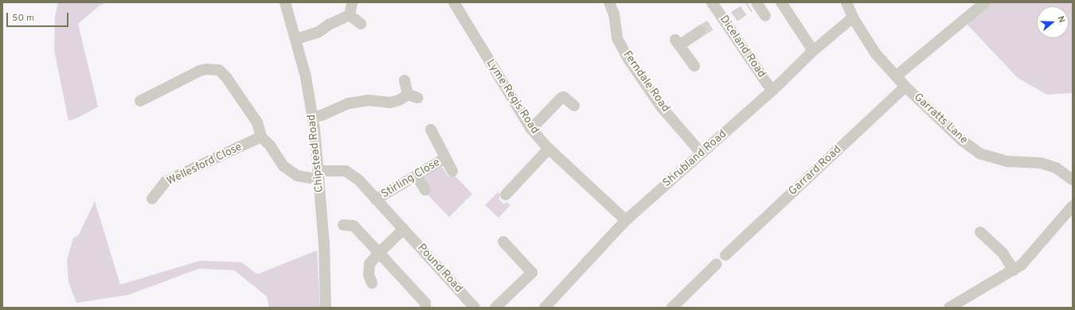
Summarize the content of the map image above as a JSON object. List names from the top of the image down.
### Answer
{
  "streets": {
    "street": [
      "Diceland Road",
      "Ferndale Road",
      "Lyme Regis Road",
      "Garratts Lane",
      "Chipstead Road",
      "Shrubland Road",
      "Wellesford Close",
      "Garrard Road",
      "Stirling Close",
      "Pound Road"
    ]
  },
  "crossings": [
    ["Diceland Road", "Shrubland Road"],
    ["Ferndale Road", "Shrubland Road"],
    ["Lyme Regis Road", "Shrubland Road"],
    ["Garratts Lane", "Shrubland Road"],
    ["Garratts Lane", "Garrard Road"],
    ["Chipstead Road", "Pound Road"],
    ["Stirling Close", "Pound Road"]
  ],
  "scale_bar": "50 m",
  "north": "right"
}
